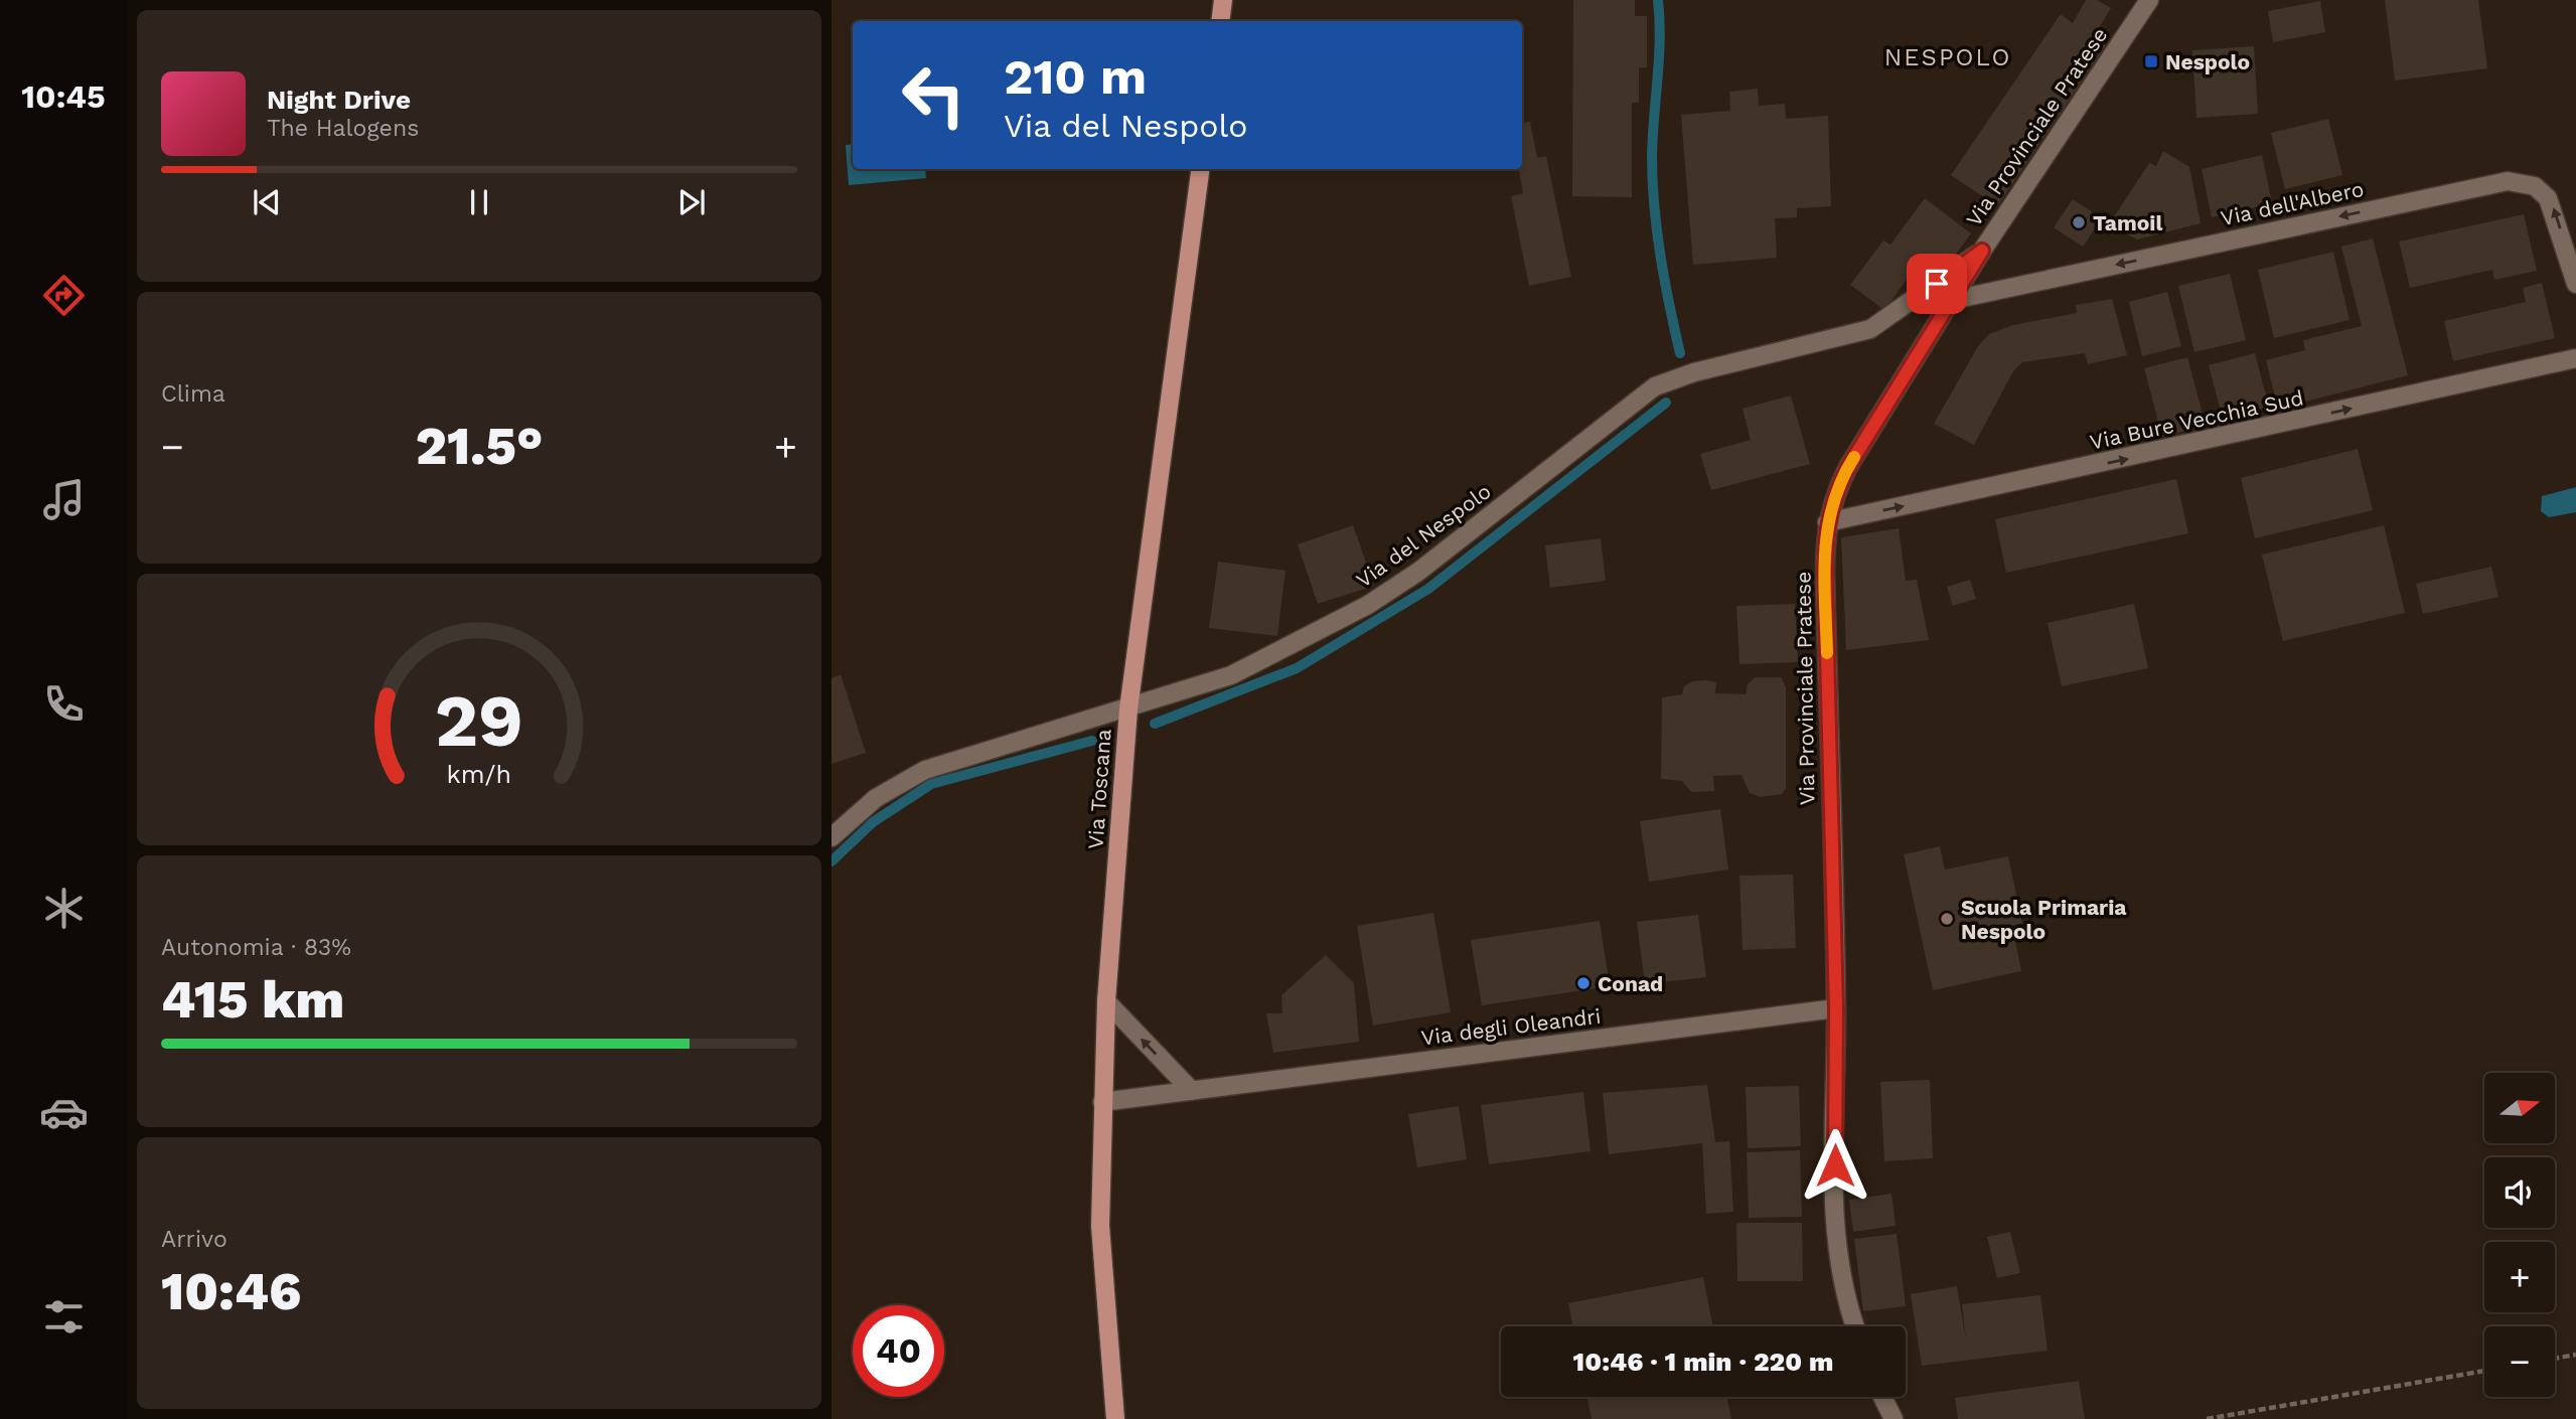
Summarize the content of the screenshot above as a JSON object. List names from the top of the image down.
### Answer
{
  "streets": {
    "main road": ["Via Toscana"],
    "street": [
      "Via Provinciale Pratese",
      "Via dell'Albero",
      "Via Bure Vecchia Sud",
      "Via del Nespolo",
      "Via degli Oleandri"
    ]
  },
  "crossings": [
    ["Via Provinciale Pratese", "Via dell'Albero"],
    ["Via Provinciale Pratese", "Via Bure Vecchia Sud"],
    ["Via Provinciale Pratese", "Via del Nespolo"],
    ["Via Provinciale Pratese", "Via degli Oleandri"],
    ["Via del Nespolo", "Via Toscana"],
    ["Via Toscana", "Via degli Oleandri"]
  ],
  "one_way": ["Via dell'Albero", "Via Bure Vecchia Sud"],
  "districts": ["NESPOLO"],
  "places": {
    "transit": ["Nespolo"],
    "other": ["Tamoil", "Scuola Primaria Nespolo", "Conad"]
  },
  "north": "right",
  "page": {
    "tabs": "10:45",
    "turn": ["210 m", "Via del Nespolo"],
    "song": ["Night Drive", "The Halogens"],
    "tile": [
      "Clima",
      ["Autonomia · 83%", "415 km"],
      ["Arrivo", "10:46"]
    ],
    "heat": ["−", "21.5°", "+"],
    "map_buttons": ["+", "−"],
    "limit": "40",
    "trip": "10:46 · 1 min · 220 m",
    "gauge": ["29", "km/h"]
  }
}
